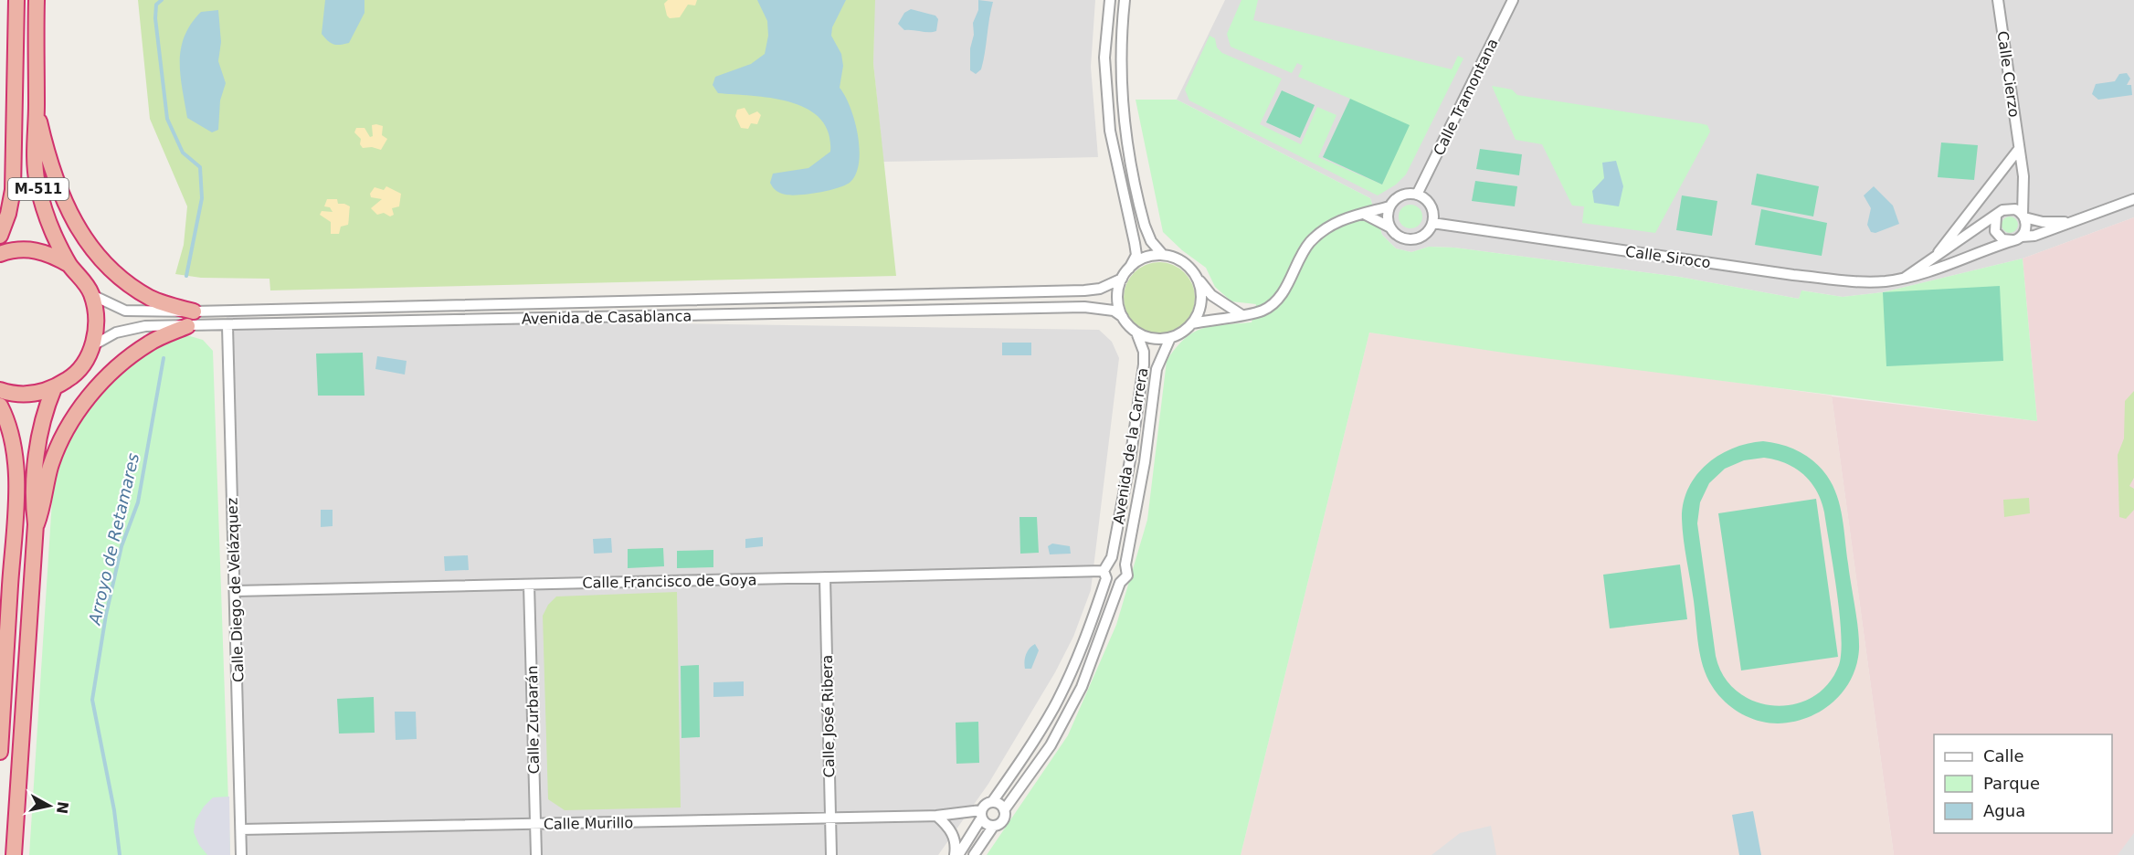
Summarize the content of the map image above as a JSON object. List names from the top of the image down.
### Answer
{
  "streets": {
    "highway": ["M-511"],
    "street": [
      "Calle Cierzo",
      "Calle Tramontana",
      "Calle Siroco",
      "Avenida de Casablanca",
      "Avenida de la Carrera",
      "Calle Francisco de Goya",
      "Calle Diego de Velázquez",
      "Calle José Ribera",
      "Calle Zurbarán",
      "Calle Murillo"
    ]
  },
  "crossings": [
    ["Calle Cierzo", "Calle Siroco"],
    ["Calle Tramontana", "Calle Siroco"],
    ["M-511", "Avenida de Casablanca"],
    ["Avenida de Casablanca", "Avenida de la Carrera"],
    ["Avenida de Casablanca", "Calle Diego de Velázquez"],
    ["Avenida de la Carrera", "Calle Francisco de Goya"],
    ["Avenida de la Carrera", "Calle Murillo"],
    ["Calle Francisco de Goya", "Calle Diego de Velázquez"],
    ["Calle Francisco de Goya", "Calle José Ribera"],
    ["Calle Francisco de Goya", "Calle Zurbarán"],
    ["Calle Diego de Velázquez", "Calle Murillo"],
    ["Calle José Ribera", "Calle Murillo"],
    ["Calle Zurbarán", "Calle Murillo"]
  ],
  "water": ["Arroyo de Retamares"],
  "legend": ["Calle", "Parque", "Agua"],
  "north": "right"
}
